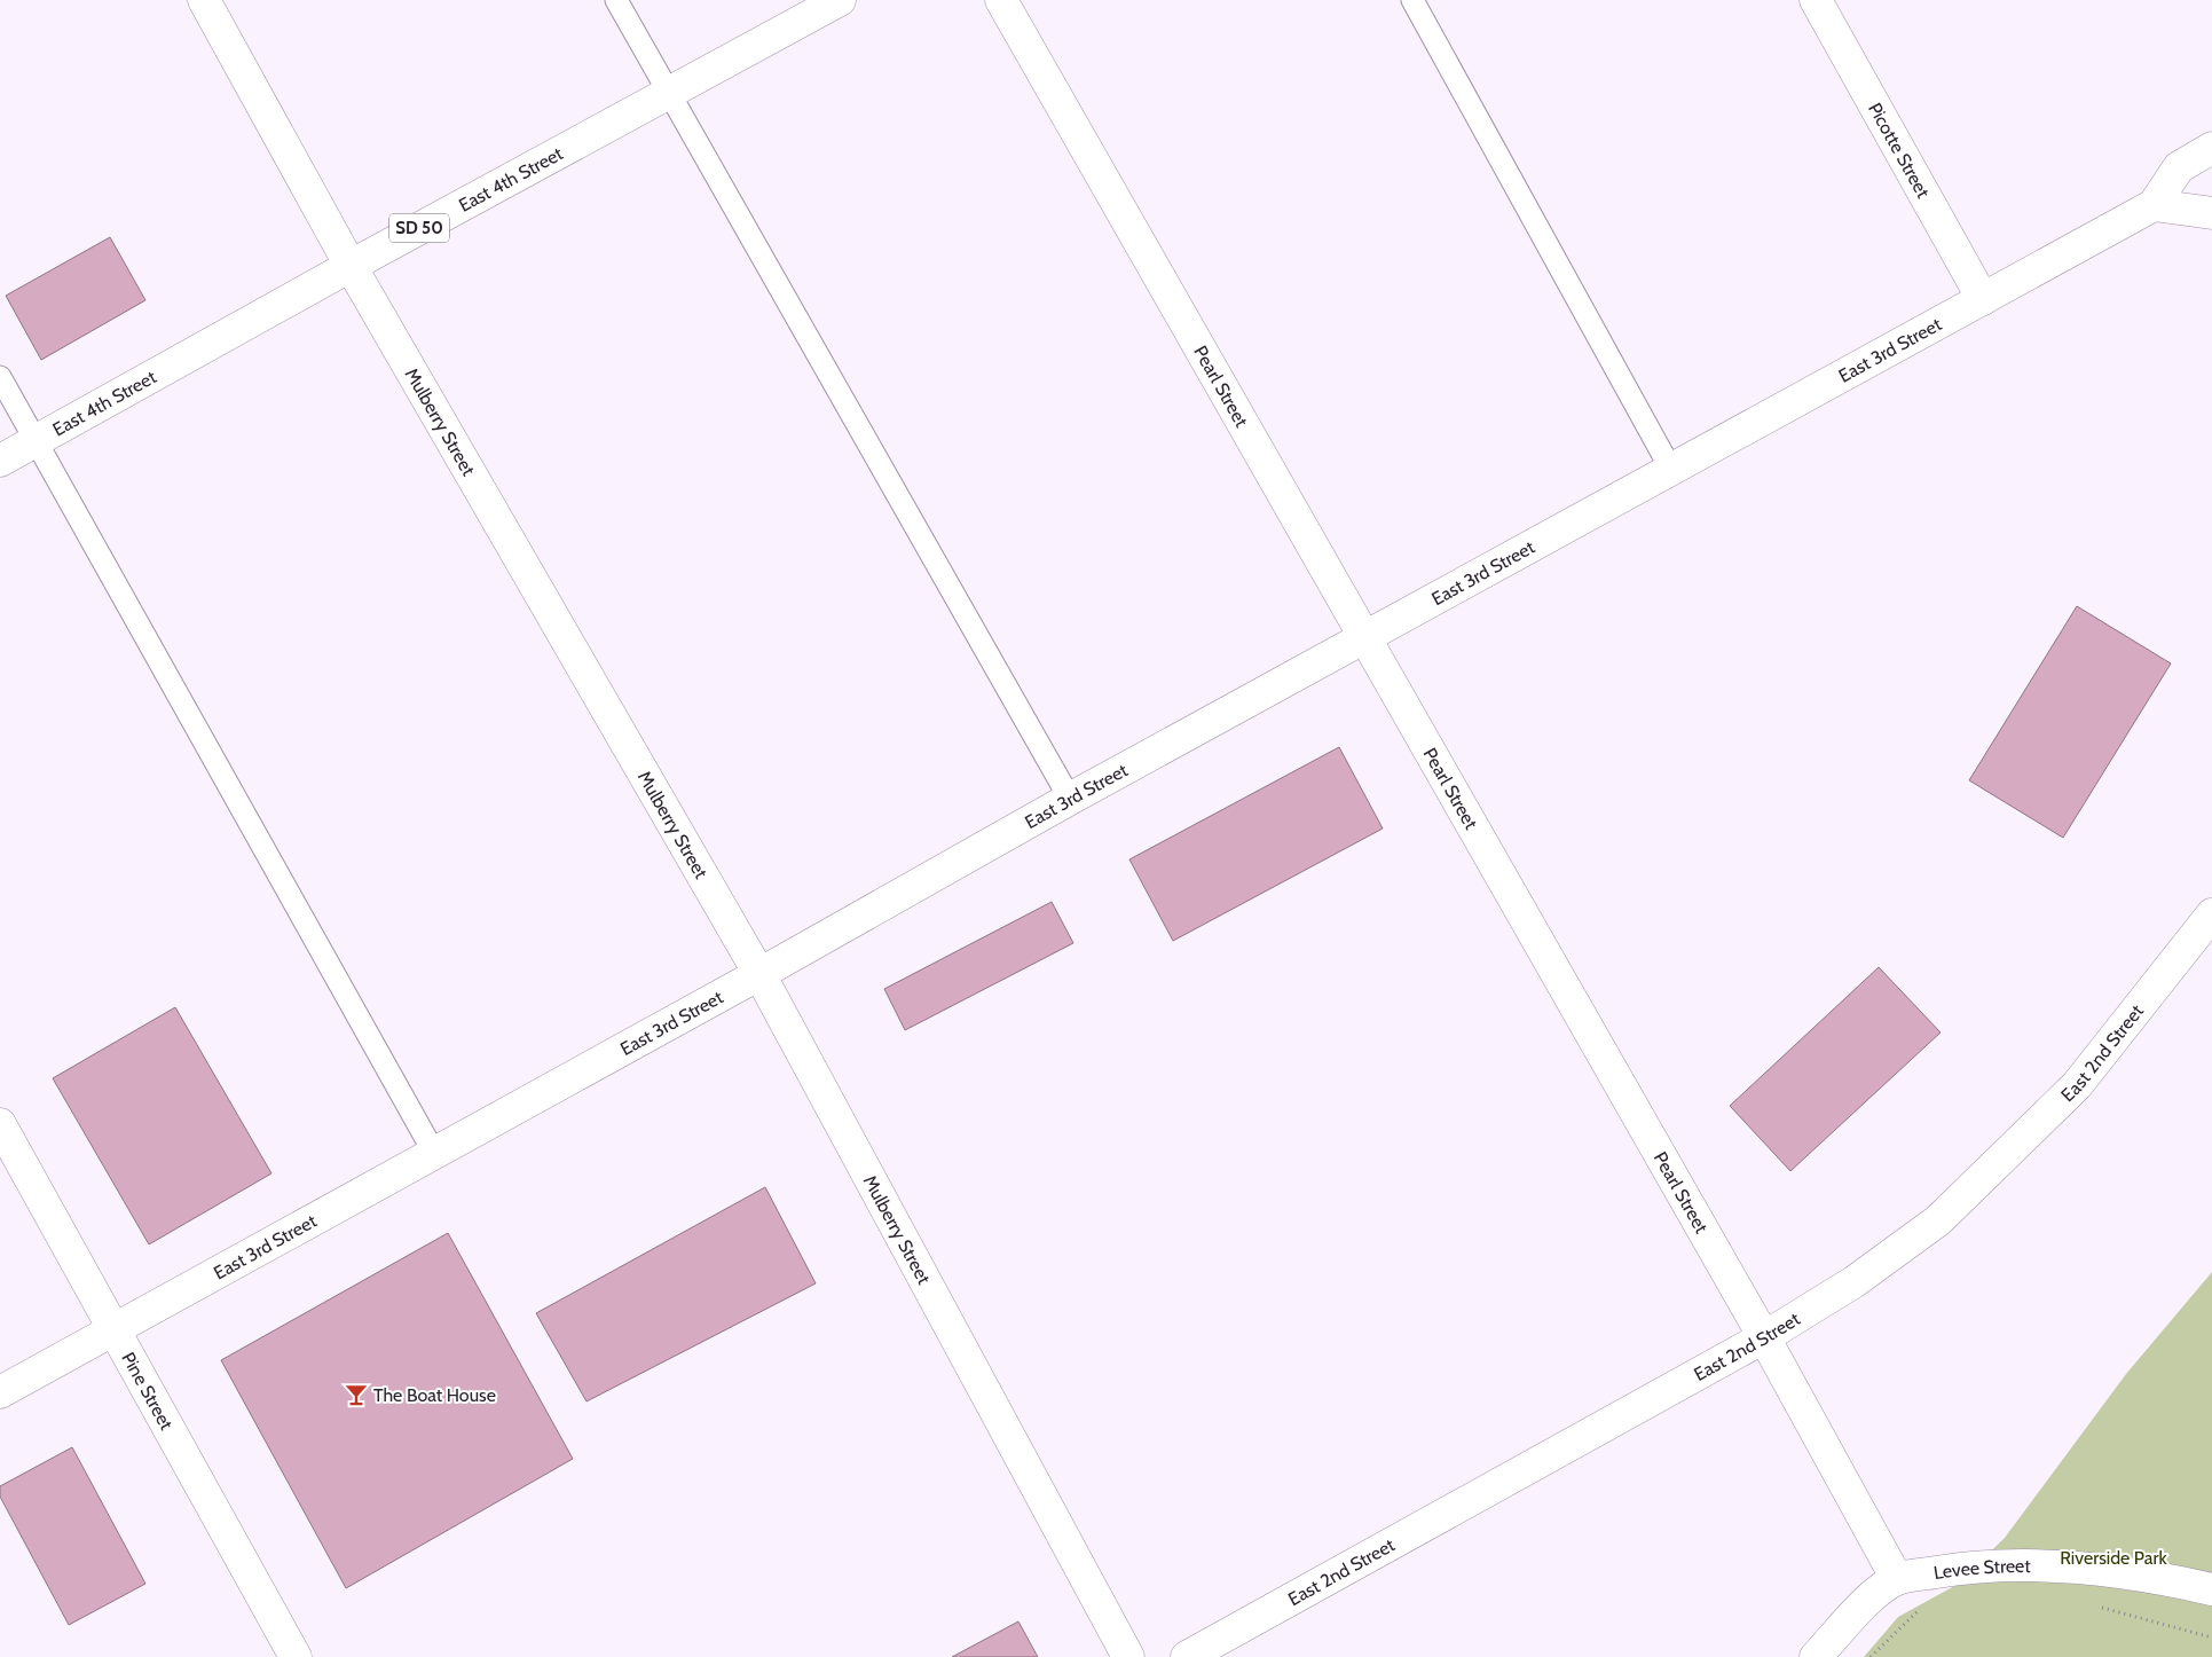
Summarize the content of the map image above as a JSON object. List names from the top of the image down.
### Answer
{
  "streets": {
    "main road": [
      "Picotte Street",
      "East 4th Street",
      "SD 50",
      "East 3rd Street",
      "Pearl Street",
      "Mulberry Street",
      "East 2nd Street",
      "Pine Street",
      "Levee Street"
    ]
  },
  "crossings": [
    ["Picotte Street", "East 3rd Street"],
    ["East 4th Street", "Mulberry Street"],
    ["East 3rd Street", "Pearl Street"],
    ["East 3rd Street", "Mulberry Street"],
    ["East 3rd Street", "Pine Street"],
    ["Pearl Street", "East 2nd Street"],
    ["Pearl Street", "Levee Street"]
  ],
  "parks": ["Riverside Park"],
  "places": {
    "bar": ["The Boat House"]
  }
}
